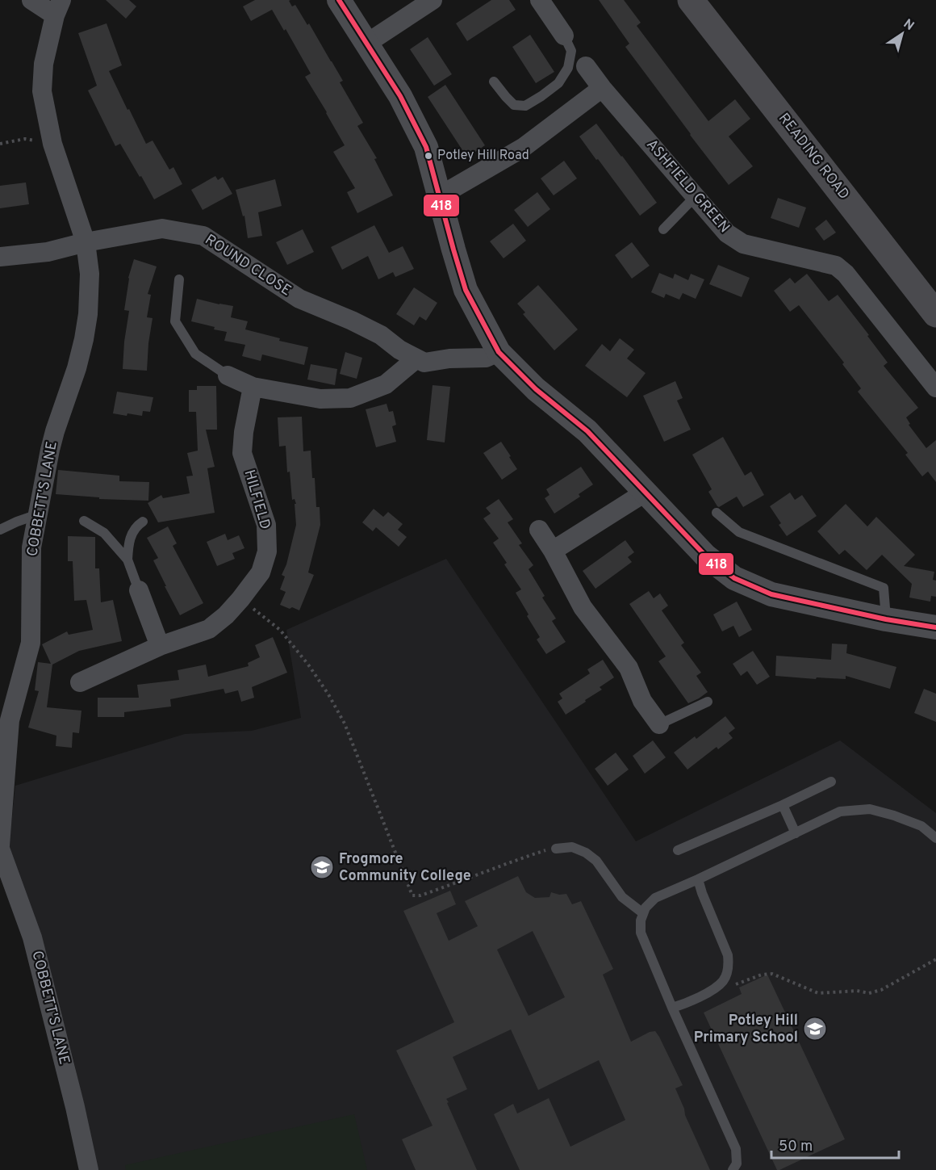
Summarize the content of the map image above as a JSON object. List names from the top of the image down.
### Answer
{
  "streets": {
    "main road": ["READING ROAD"],
    "street": [
      "ASHFIELD GREEN",
      "ROUND CLOSE",
      "COBBETT'S LANE",
      "HILFIELD"
    ]
  },
  "crossings": [
    ["ROUND CLOSE", "COBBETT'S LANE"]
  ],
  "places": {
    "other": ["Potley Hill Road"],
    "school or university": ["Frogmore Community College", "Potley Hill Primary School"]
  },
  "lines": ["transit line 418"],
  "scale_bar": "50 m",
  "north": "top right"
}
